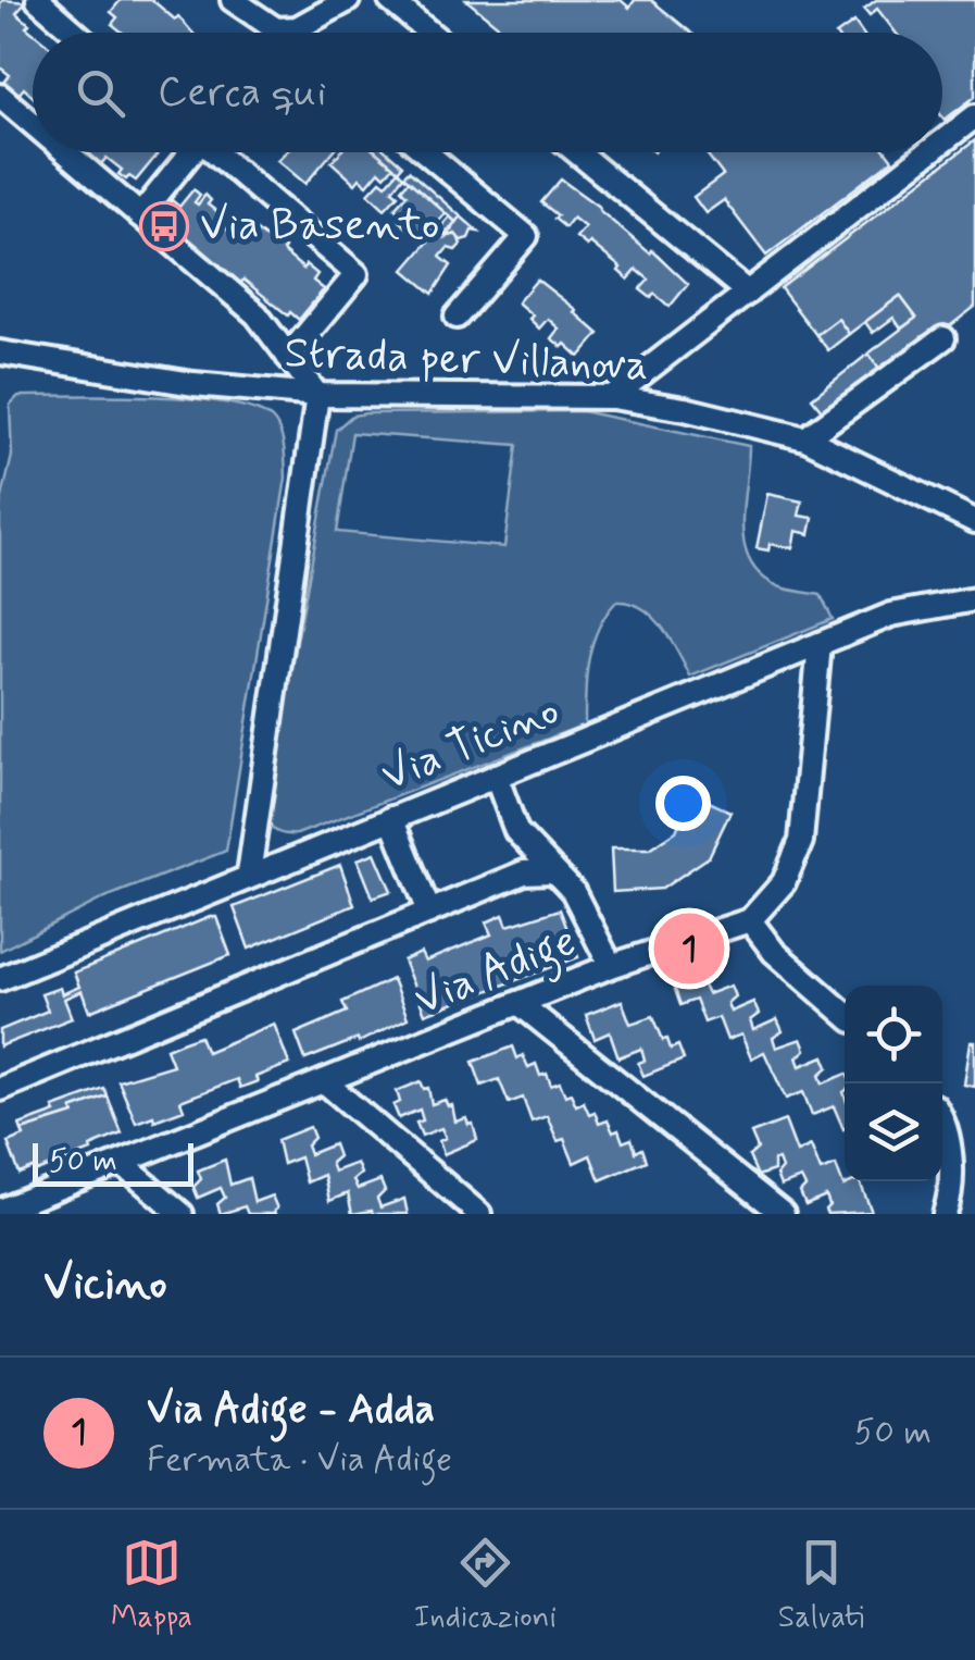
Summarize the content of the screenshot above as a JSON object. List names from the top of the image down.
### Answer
{
  "streets": {
    "street": ["Strada per Villanova", "Via Ticino", "Via Adige"]
  },
  "places": {
    "bus stop": ["Via Basento"]
  },
  "scale_bar": "50 m",
  "page": {
    "search": "Cerca qui",
    "pins": "1",
    "scale": "50 m",
    "heading": "Vicino",
    "list": [
      {
        "mark": "1",
        "name": "Via Adige - Adda",
        "note": "Fermata · Via Adige",
        "value": "50 m"
      }
    ],
    "nav": ["Mappa", "Indicazioni", "Salvati"]
  }
}
